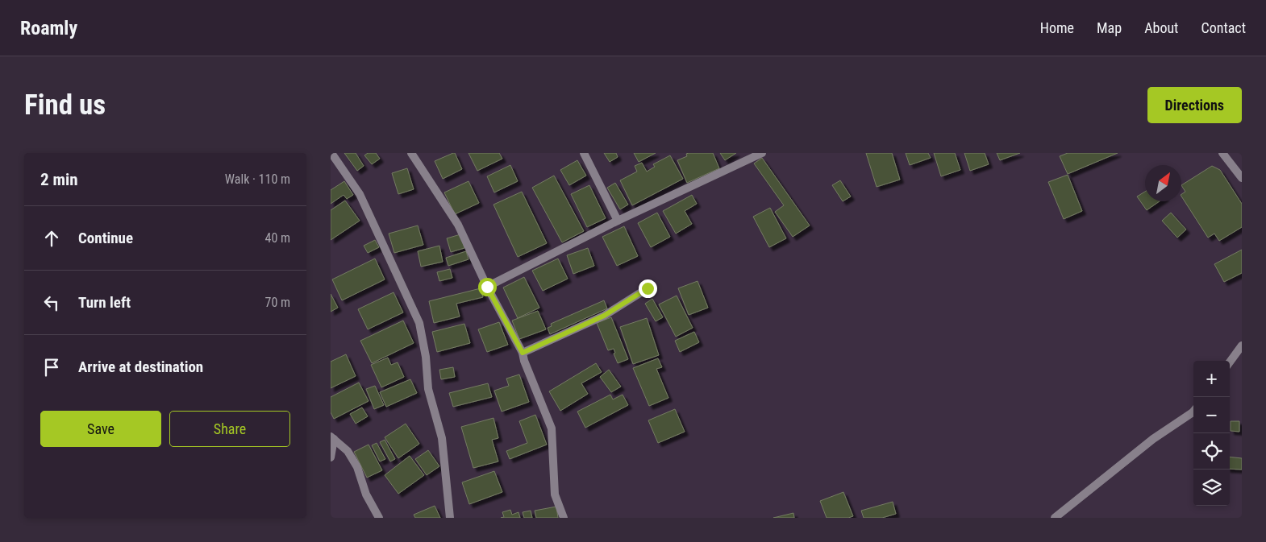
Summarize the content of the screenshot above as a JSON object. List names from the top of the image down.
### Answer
{
  "north": "top right",
  "page": {
    "header": "Roamly",
    "nav": [
      "Home",
      "Map",
      "About",
      "Contact"
    ],
    "buttons": [
      "Directions",
      ["Save", "Share"]
    ],
    "title": "Find us",
    "heading": ["2 min", "Walk · 110 m"],
    "list": [
      ["Continue", "40 m"],
      ["Turn left", "70 m"],
      "Arrive at destination"
    ],
    "map_buttons": ["+", "−"]
  }
}
